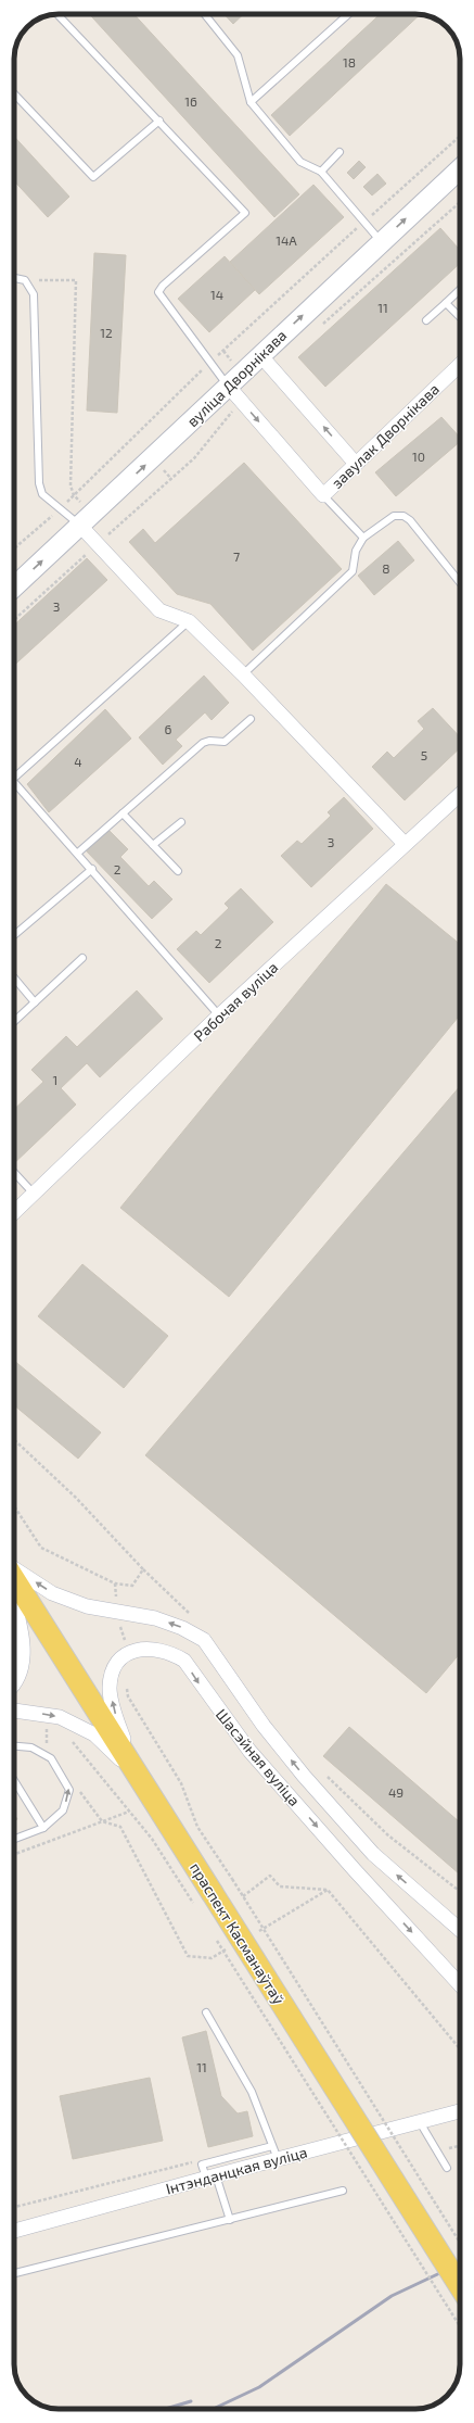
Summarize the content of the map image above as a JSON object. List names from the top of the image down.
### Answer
{
  "streets": {
    "main road": ["праспект Касманаўтаў"],
    "street": [
      "вуліца Дворнікава",
      "завулак Дворнікава",
      "Рабочая вуліца",
      "Шасэйная вуліца",
      "Інтэнданцкая вуліца"
    ]
  },
  "crossings": [
    ["Шасэйная вуліца", "праспект Касманаўтаў"]
  ],
  "one_way": ["вуліца Дворнікава"],
  "house_numbers": [
    "18",
    "16",
    "14А",
    "14",
    "11",
    "12",
    "10",
    "7",
    "8",
    "3",
    "6",
    "5",
    "4",
    "3",
    "2",
    "2",
    "1",
    "49",
    "11"
  ]
}
